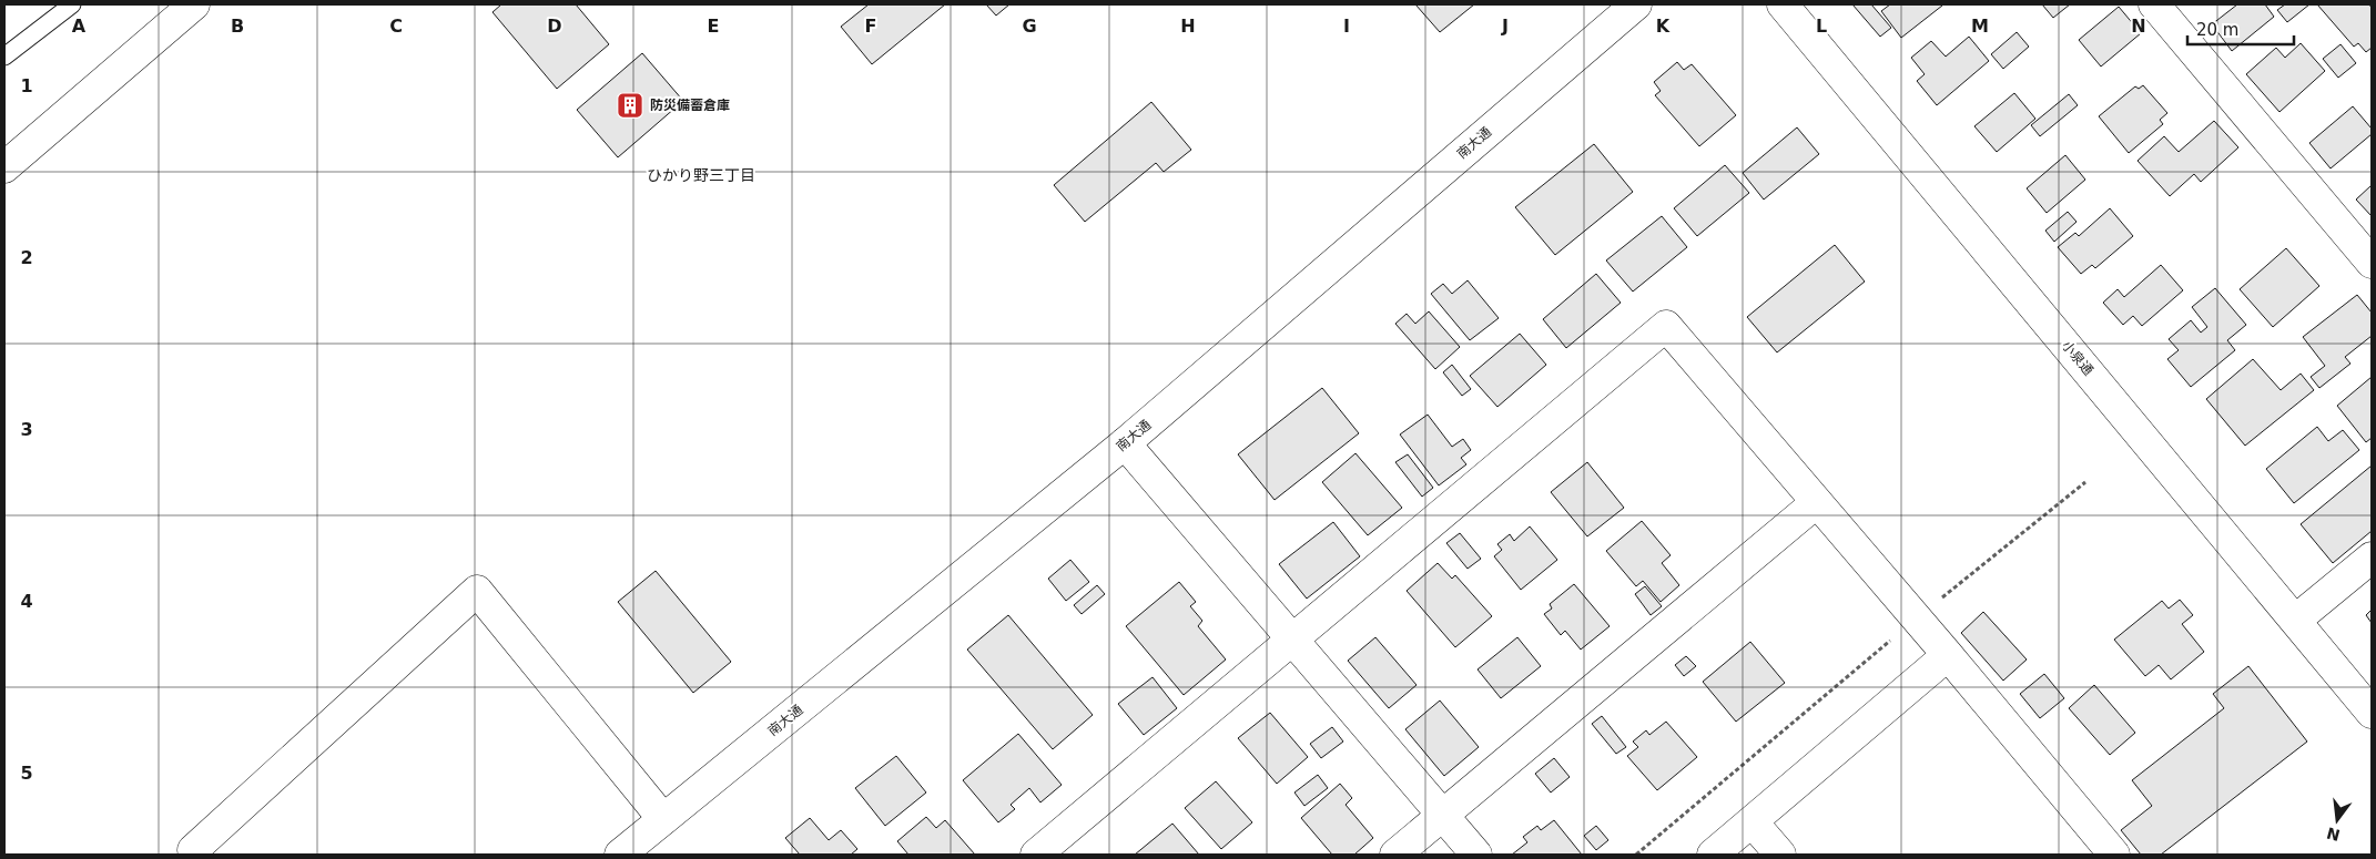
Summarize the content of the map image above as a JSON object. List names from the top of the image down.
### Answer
{
  "streets": {
    "street": ["南大通", "小泉通"]
  },
  "districts": ["ひかり野三丁目"],
  "places": {
    "building": ["防災備蓄倉庫"]
  },
  "scale_bar": "20 m",
  "north": "bottom",
  "grid": {
    "columns": [
      "A",
      "B",
      "C",
      "D",
      "E",
      "F",
      "G",
      "H",
      "I",
      "J",
      "K",
      "L",
      "M",
      "N"
    ],
    "rows": [
      "1",
      "2",
      "3",
      "4",
      "5"
    ]
  }
}
